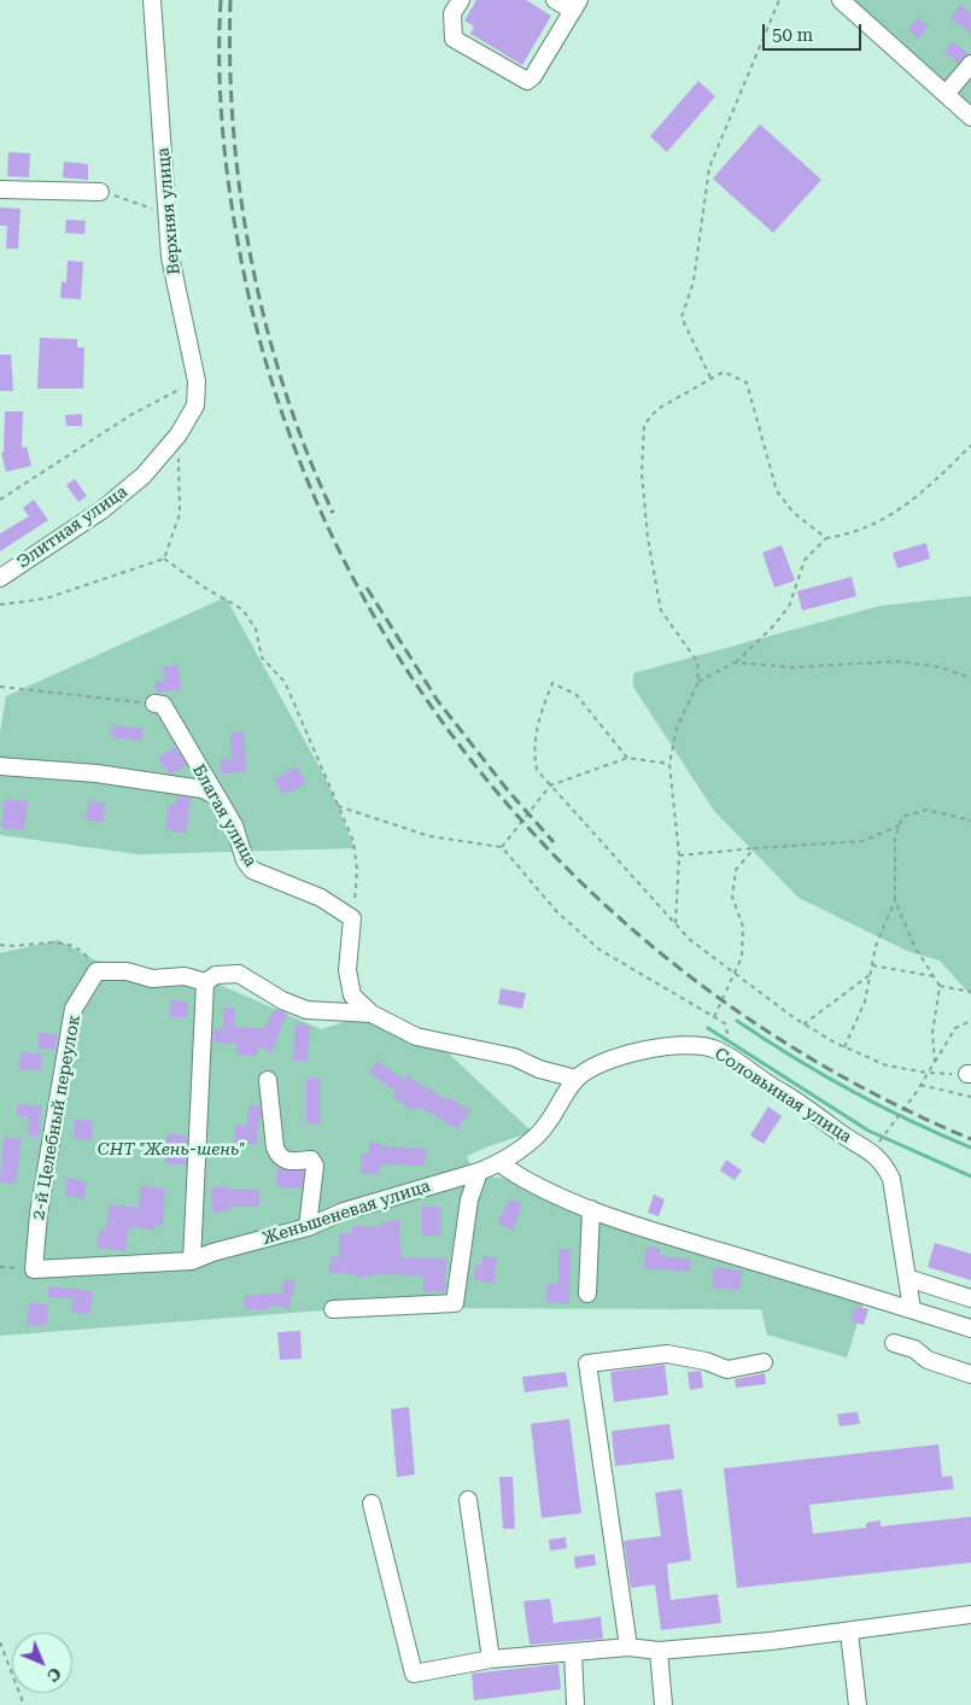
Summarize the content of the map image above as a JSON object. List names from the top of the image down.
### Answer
{
  "streets": {
    "street": [
      "Верхняя улица",
      "Элитная улица",
      "Благая улица",
      "Соловьиная улица",
      "2-й Целебный переулок",
      "Женьшеневая улица"
    ]
  },
  "crossings": [
    ["Верхняя улица", "Элитная улица"],
    ["Соловьиная улица", "Женьшеневая улица"],
    ["2-й Целебный переулок", "Женьшеневая улица"]
  ],
  "parks": ["СНТ \"Жень-шень\""],
  "scale_bar": "50 m",
  "north": "bottom right"
}
